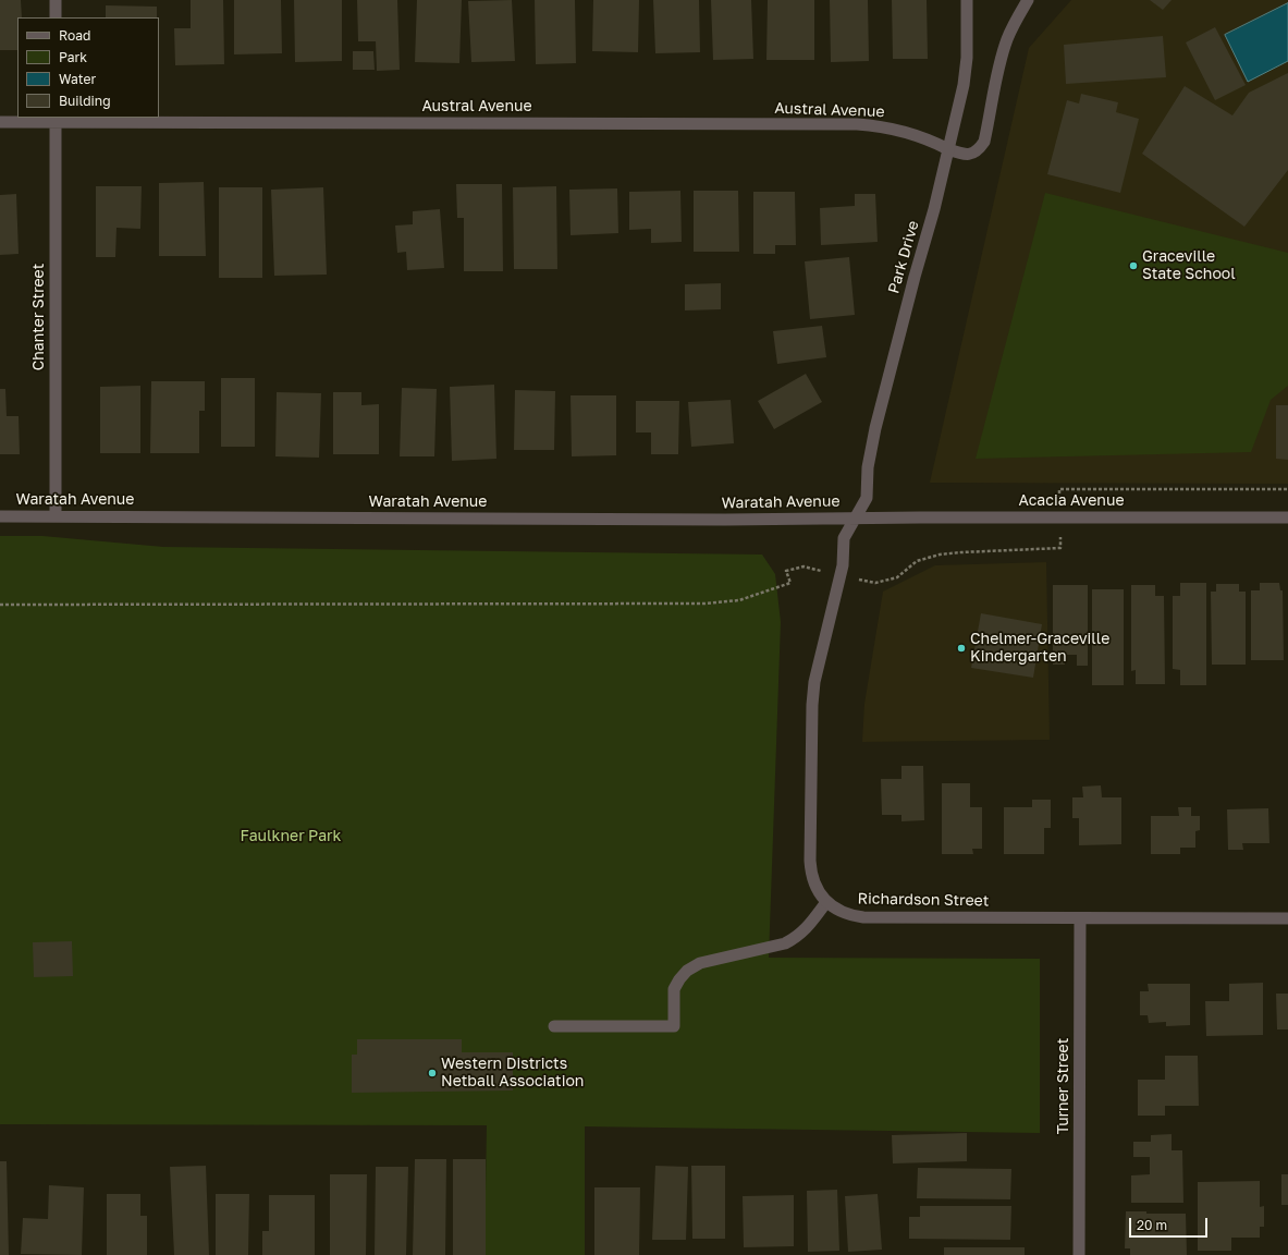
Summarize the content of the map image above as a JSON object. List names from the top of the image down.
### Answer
{
  "streets": {
    "street": [
      "Austral Avenue",
      "Park Drive",
      "Chanter Street",
      "Waratah Avenue",
      "Acacia Avenue",
      "Richardson Street",
      "Turner Street"
    ]
  },
  "crossings": [
    ["Austral Avenue", "Park Drive"],
    ["Austral Avenue", "Chanter Street"],
    ["Park Drive", "Waratah Avenue"],
    ["Park Drive", "Acacia Avenue"],
    ["Park Drive", "Richardson Street"],
    ["Chanter Street", "Waratah Avenue"],
    ["Waratah Avenue", "Acacia Avenue"],
    ["Waratah Avenue", "Richardson Street"],
    ["Acacia Avenue", "Richardson Street"],
    ["Richardson Street", "Turner Street"]
  ],
  "parks": ["Faulkner Park"],
  "places": ["Graceville State School", "Chelmer-Graceville Kindergarten", "Western Districts Netball Association"],
  "legend": [
    "Road",
    "Park",
    "Water",
    "Building"
  ],
  "scale_bar": "20 m"
}
